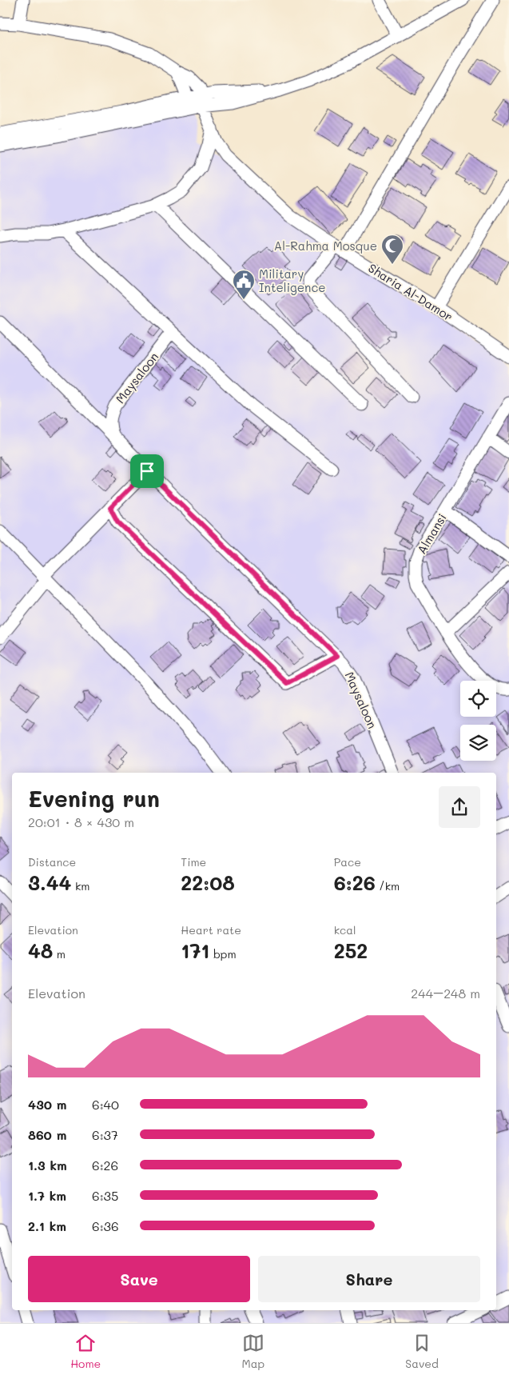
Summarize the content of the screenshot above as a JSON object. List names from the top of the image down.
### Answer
{
  "streets": {
    "street": ["Sharia Al-Damor", "Maysaloon", "Almansi"]
  },
  "places": {
    "mosque": ["Al-Rahma Mosque"],
    "public building": ["Military Inteligence"]
  },
  "page": {
    "heading": ["Evening run", "20:01 · 8 × 430 m"],
    "stats": [
      ["Distance", "3.44 km"],
      ["Time", "22:08"],
      ["Pace", "6:26 /km"],
      ["Elevation", "48 m"],
      ["Heart rate", "171 bpm"],
      ["kcal", "252"]
    ],
    "chart": ["Elevation", "244–248 m"],
    "list": [
      {
        "name": "430 m",
        "note": "6:40"
      },
      {
        "name": "860 m",
        "note": "6:37"
      },
      {
        "name": "1.3 km",
        "note": "6:26"
      },
      {
        "name": "1.7 km",
        "note": "6:35"
      },
      {
        "name": "2.1 km",
        "note": "6:36"
      }
    ],
    "buttons": ["Save", "Share"],
    "tabs": ["Home", "Map", "Saved"]
  }
}
